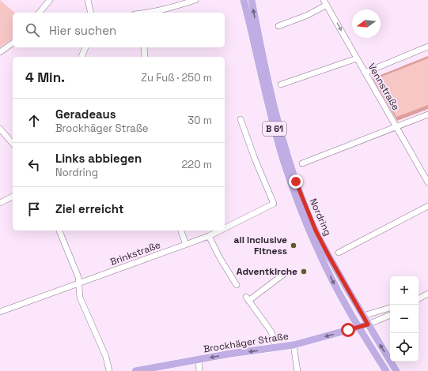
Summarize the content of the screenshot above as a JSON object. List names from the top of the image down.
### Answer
{
  "streets": {
    "main road": ["B 61", "Nordring", "Brockhäger Straße"],
    "street": ["Vennstraße", "Brinkstraße"]
  },
  "crossings": [
    ["Nordring", "Brockhäger Straße"]
  ],
  "one_way": ["Brockhäger Straße"],
  "places": ["all inclusive Fitness", "Adventkirche"],
  "north": "left",
  "page": {
    "search": "Hier suchen",
    "heading": ["4 Min.", "Zu Fuß · 250 m"],
    "list": [
      ["Geradeaus", "Brockhäger Straße", "30 m"],
      ["Links abbiegen", "Nordring", "220 m"],
      "Ziel erreicht"
    ],
    "map_buttons": ["+", "−"]
  }
}
